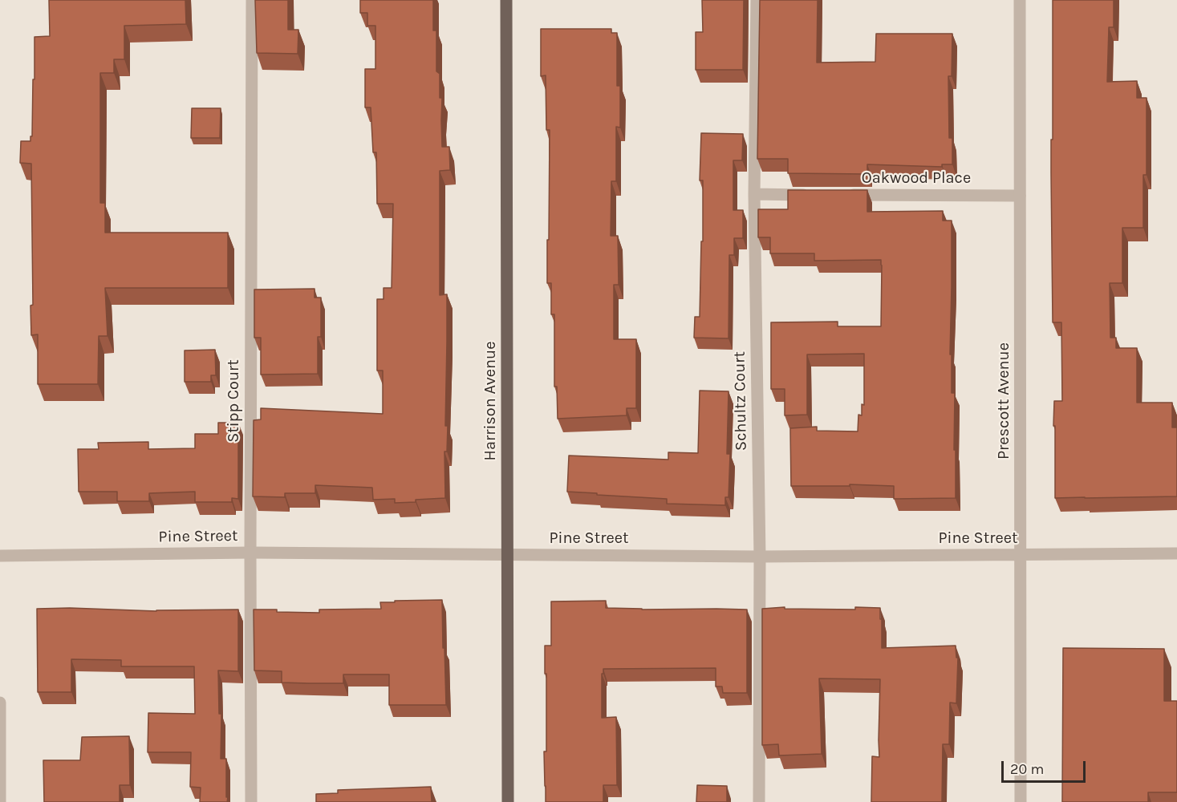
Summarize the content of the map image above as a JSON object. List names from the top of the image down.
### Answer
{
  "streets": {
    "main road": ["Harrison Avenue"],
    "street": [
      "Oakwood Place",
      "Stipp Court",
      "Schultz Court",
      "Prescott Avenue",
      "Pine Street"
    ]
  },
  "crossings": [
    ["Oakwood Place", "Prescott Avenue"],
    ["Stipp Court", "Pine Street"],
    ["Harrison Avenue", "Pine Street"],
    ["Schultz Court", "Pine Street"],
    ["Prescott Avenue", "Pine Street"]
  ],
  "scale_bar": "20 m"
}
